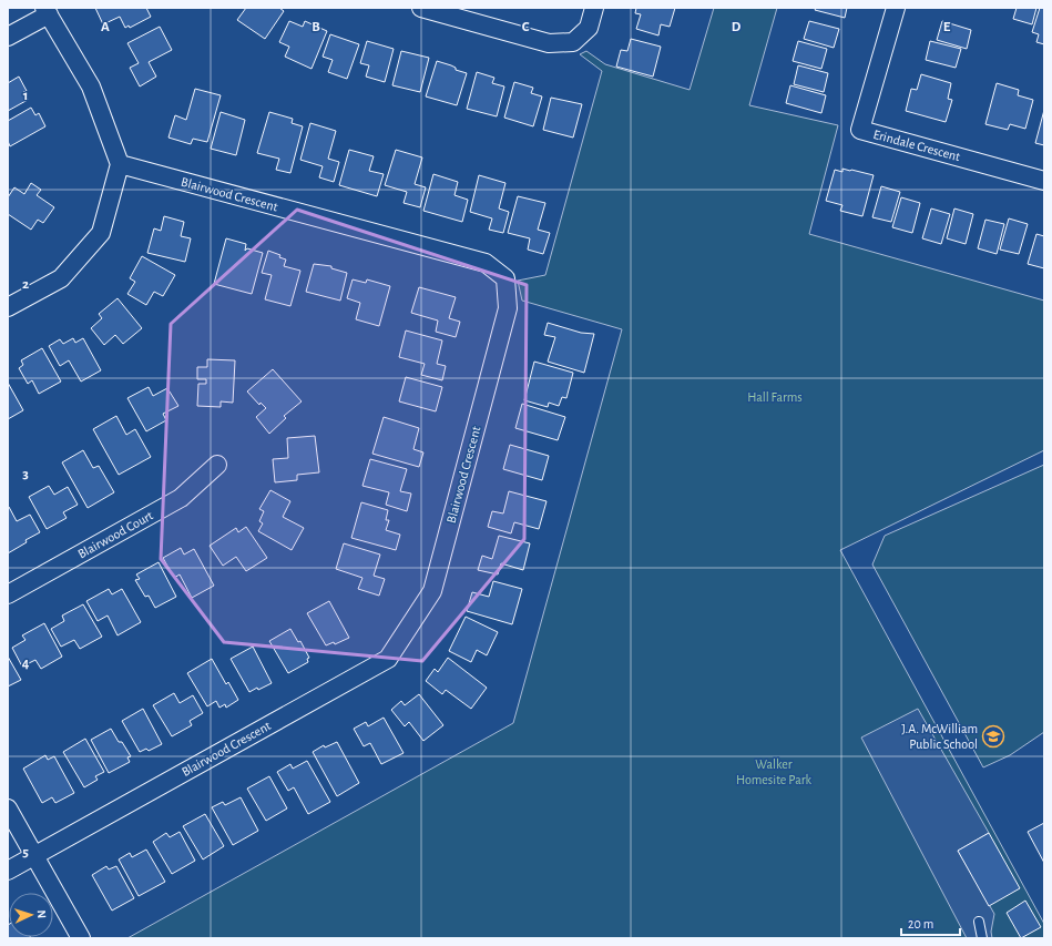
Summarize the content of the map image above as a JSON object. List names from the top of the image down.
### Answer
{
  "streets": {
    "street": ["Erindale Crescent", "Blairwood Crescent", "Blairwood Court"]
  },
  "parks": ["Hall Farms", "Walker Homesite Park"],
  "places": {
    "school or university": ["J.A. McWilliam Public School"]
  },
  "scale_bar": "20 m",
  "north": "right",
  "grid": {
    "columns": [
      "A",
      "B",
      "C",
      "D",
      "E"
    ],
    "rows": [
      "1",
      "2",
      "3",
      "4",
      "5"
    ]
  }
}
